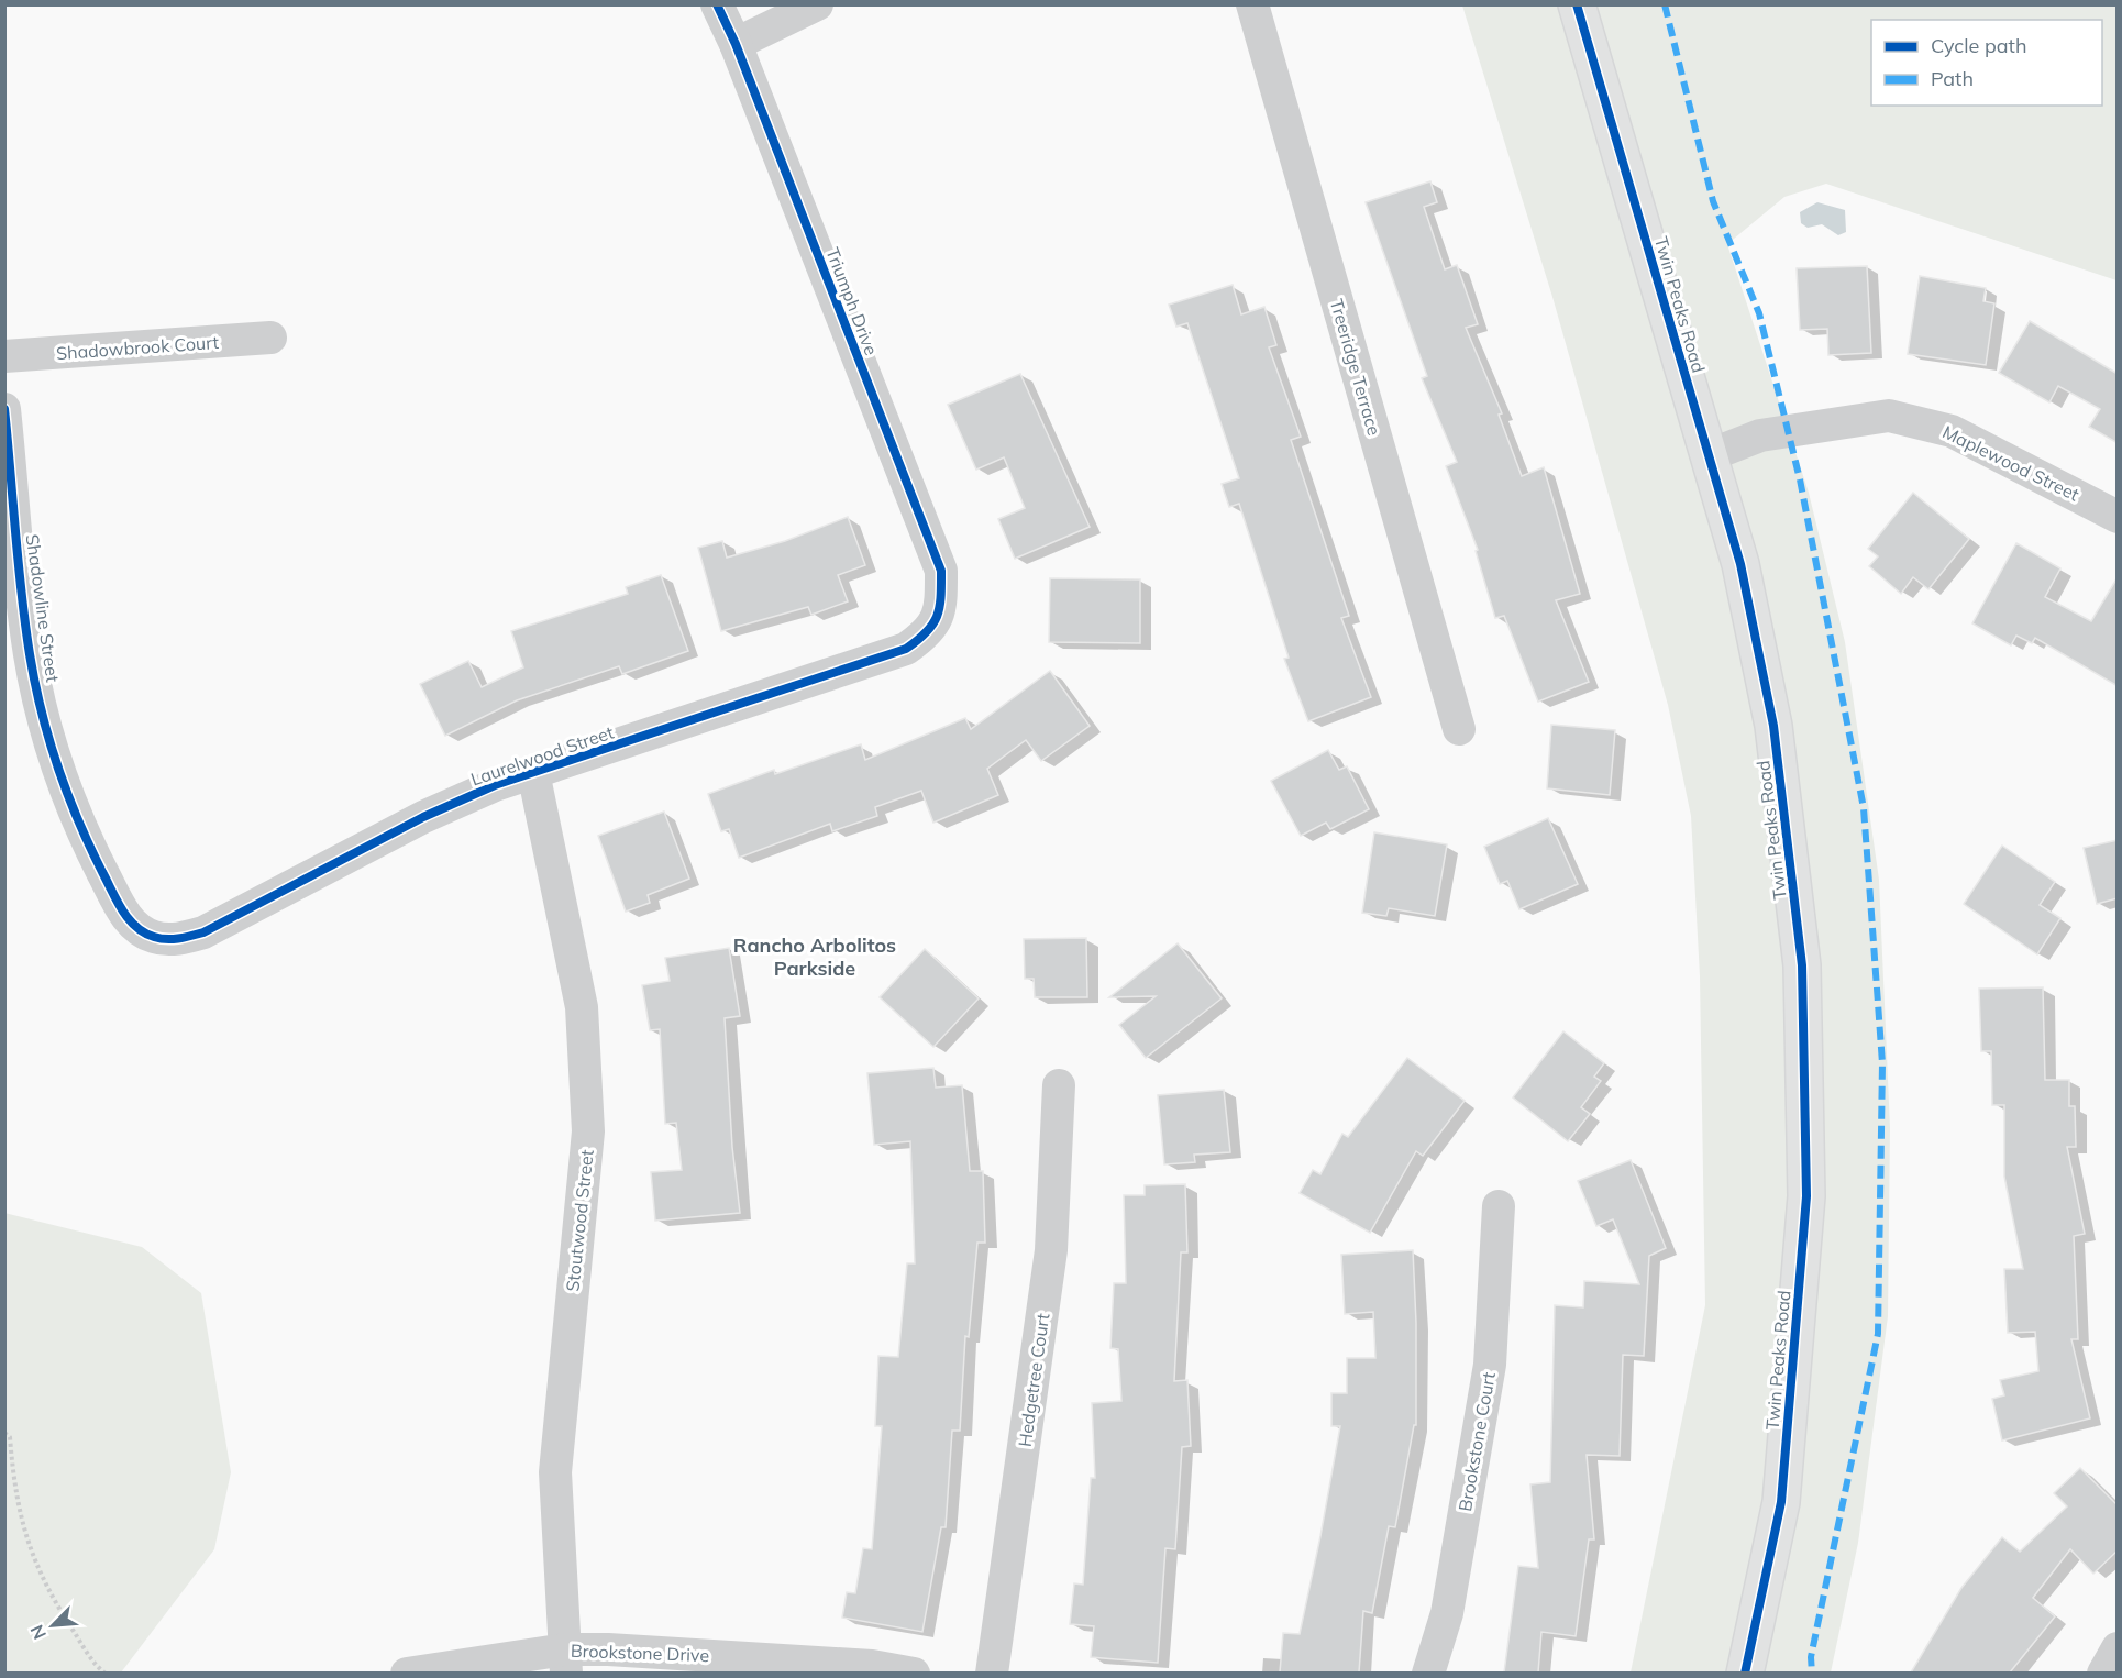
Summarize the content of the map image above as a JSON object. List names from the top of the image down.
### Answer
{
  "streets": {
    "main road": ["Twin Peaks Road"],
    "street": [
      "Triumph Drive",
      "Shadowbrook Court",
      "Treeridge Terrace",
      "Maplewood Street",
      "Shadowline Street",
      "Laurelwood Street",
      "Stoutwood Street",
      "Hedgetree Court",
      "Brookstone Court",
      "Brookstone Drive"
    ]
  },
  "crossings": [
    ["Triumph Drive", "Laurelwood Street"],
    ["Twin Peaks Road", "Maplewood Street"],
    ["Shadowline Street", "Laurelwood Street"],
    ["Laurelwood Street", "Stoutwood Street"],
    ["Stoutwood Street", "Brookstone Drive"]
  ],
  "districts": ["Rancho Arbolitos Parkside"],
  "legend": ["Cycle path", "Path"],
  "north": "bottom left"
}
